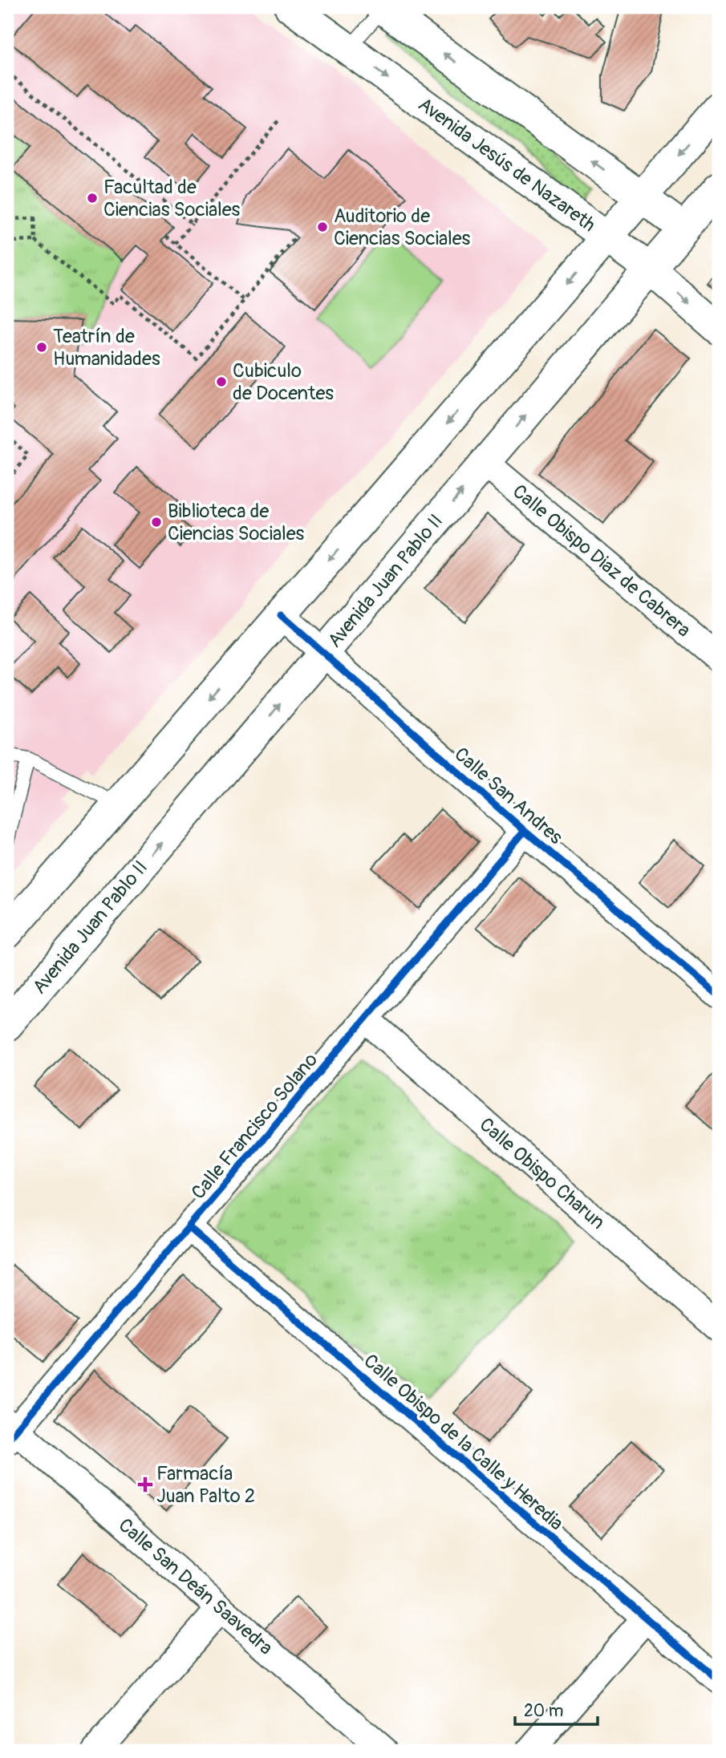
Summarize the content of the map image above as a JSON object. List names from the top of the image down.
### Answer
{
  "streets": {
    "main road": ["Avenida Jesús de Nazareth", "Avenida Juan Pablo II"],
    "street": [
      "Calle Obispo Diaz de Cabrera",
      "Calle San Andres",
      "Calle Francisco Solano",
      "Calle Obispo Charun",
      "Calle Obispo de la Calle y Heredia",
      "Calle San Deán Saavedra"
    ]
  },
  "crossings": [
    ["Avenida Jesús de Nazareth", "Avenida Juan Pablo II"],
    ["Calle Obispo Diaz de Cabrera", "Avenida Juan Pablo II"],
    ["Avenida Juan Pablo II", "Calle San Andres"],
    ["Calle San Andres", "Calle Francisco Solano"],
    ["Calle Francisco Solano", "Calle Obispo Charun"],
    ["Calle Francisco Solano", "Calle Obispo de la Calle y Heredia"],
    ["Calle Francisco Solano", "Calle San Deán Saavedra"]
  ],
  "places": {
    "other": [
      "Facultad de Ciencias Sociales",
      "Auditorio de Ciencias Sociales",
      "Teatrín de Humanidades",
      "Cubiculo de Docentes",
      "Biblioteca de Ciencias Sociales"
    ],
    "health": ["Farmacía Juan Palto 2"]
  },
  "scale_bar": "20 m"
}
